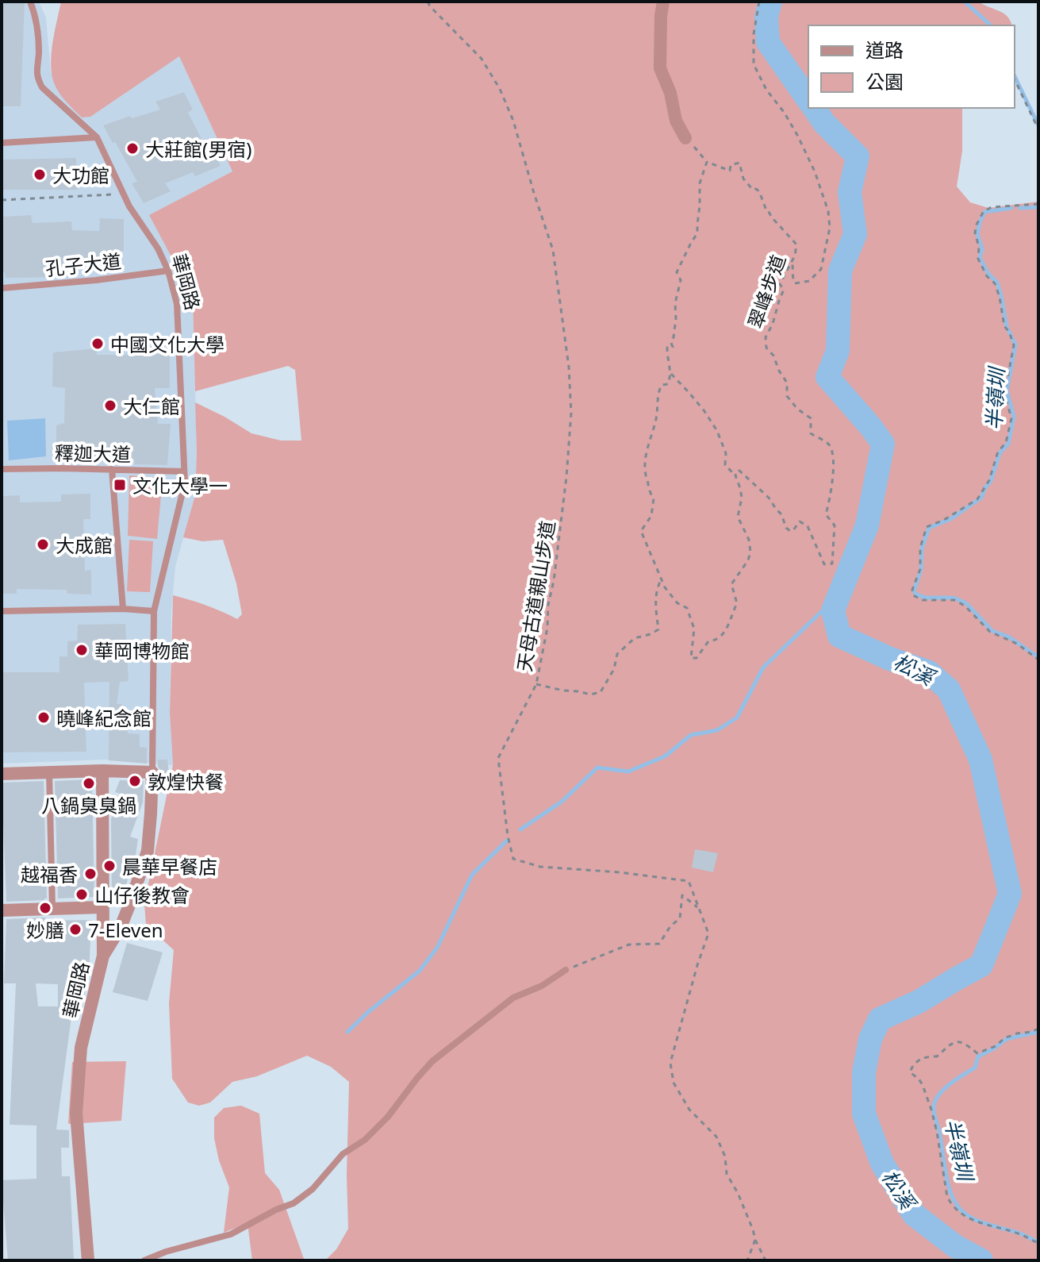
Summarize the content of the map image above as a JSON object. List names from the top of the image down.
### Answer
{
  "streets": {
    "street": ["華岡路"],
    "lane": ["孔子大道", "釋迦大道"],
    "path": ["翠峰步道", "天母古道親山步道"]
  },
  "crossings": [
    ["孔子大道", "華岡路"],
    ["華岡路", "釋迦大道"]
  ],
  "water": ["半嶺圳", "松溪"],
  "places": {
    "other": [
      "大莊館(男宿)",
      "大功館",
      "中國文化大學",
      "大仁館",
      "大成館",
      "華岡博物館",
      "曉峰紀念館",
      "敦煌快餐",
      "八鍋臭臭鍋",
      "晨華早餐店",
      "越福香",
      "山仔後教會",
      "妙膳",
      "7-Eleven"
    ],
    "transit": ["文化大學一"]
  },
  "legend": ["道路", "公園"]
}
